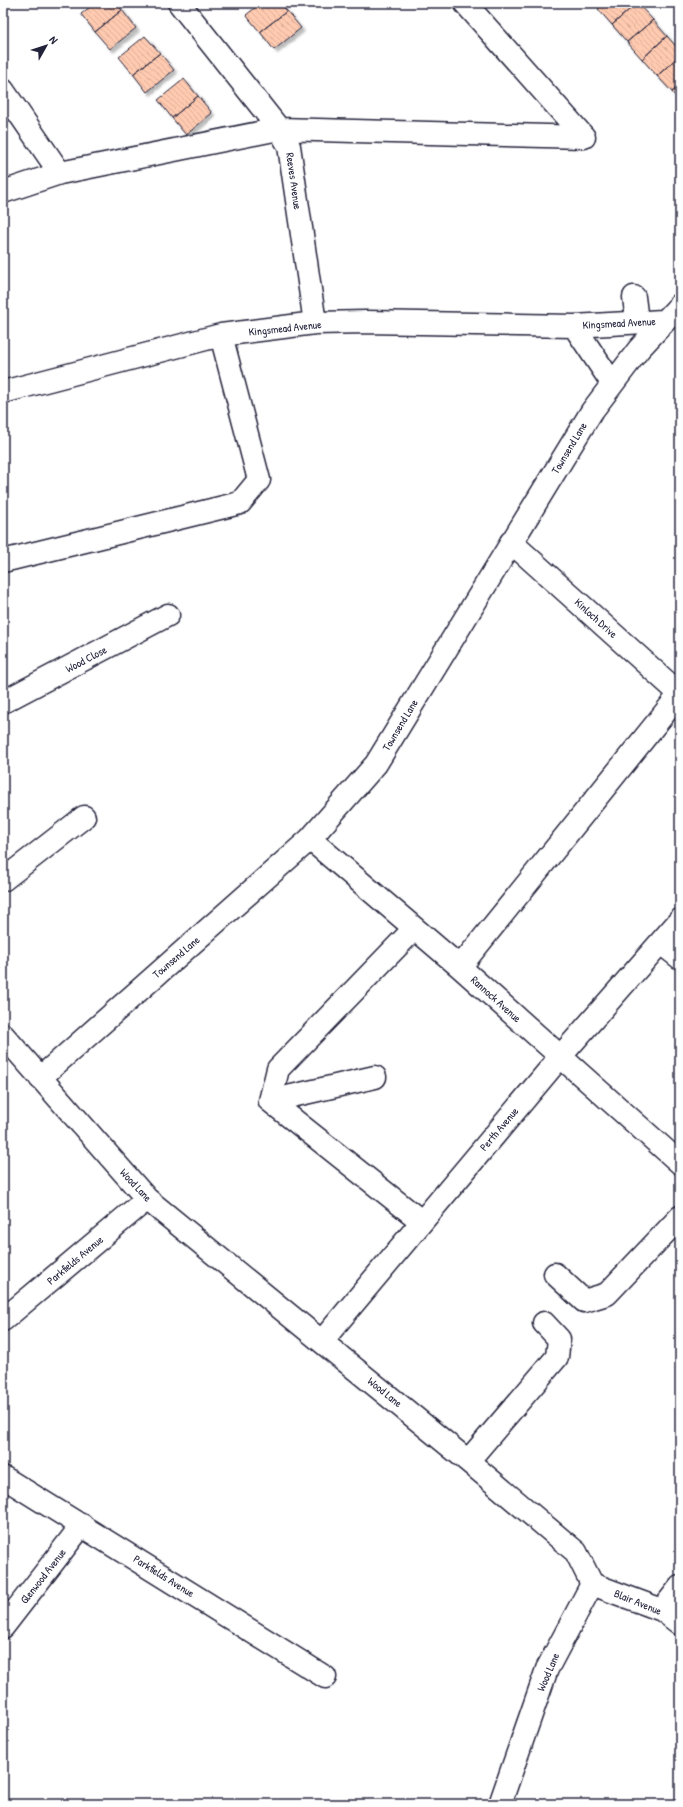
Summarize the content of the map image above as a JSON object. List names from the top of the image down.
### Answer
{
  "streets": {
    "street": [
      "Reeves Avenue",
      "Kingsmead Avenue",
      "Townsend Lane",
      "Kinloch Drive",
      "Wood Close",
      "Rannock Avenue",
      "Perth Avenue",
      "Wood Lane",
      "Parkfields Avenue",
      "Glenwood Avenue",
      "Blair Avenue"
    ]
  },
  "crossings": [
    ["Reeves Avenue", "Kingsmead Avenue"],
    ["Kingsmead Avenue", "Townsend Lane"],
    ["Townsend Lane", "Kinloch Drive"],
    ["Townsend Lane", "Rannock Avenue"],
    ["Townsend Lane", "Wood Lane"],
    ["Rannock Avenue", "Perth Avenue"],
    ["Perth Avenue", "Wood Lane"],
    ["Wood Lane", "Parkfields Avenue"],
    ["Wood Lane", "Blair Avenue"],
    ["Parkfields Avenue", "Glenwood Avenue"]
  ],
  "north": "top right"
}
